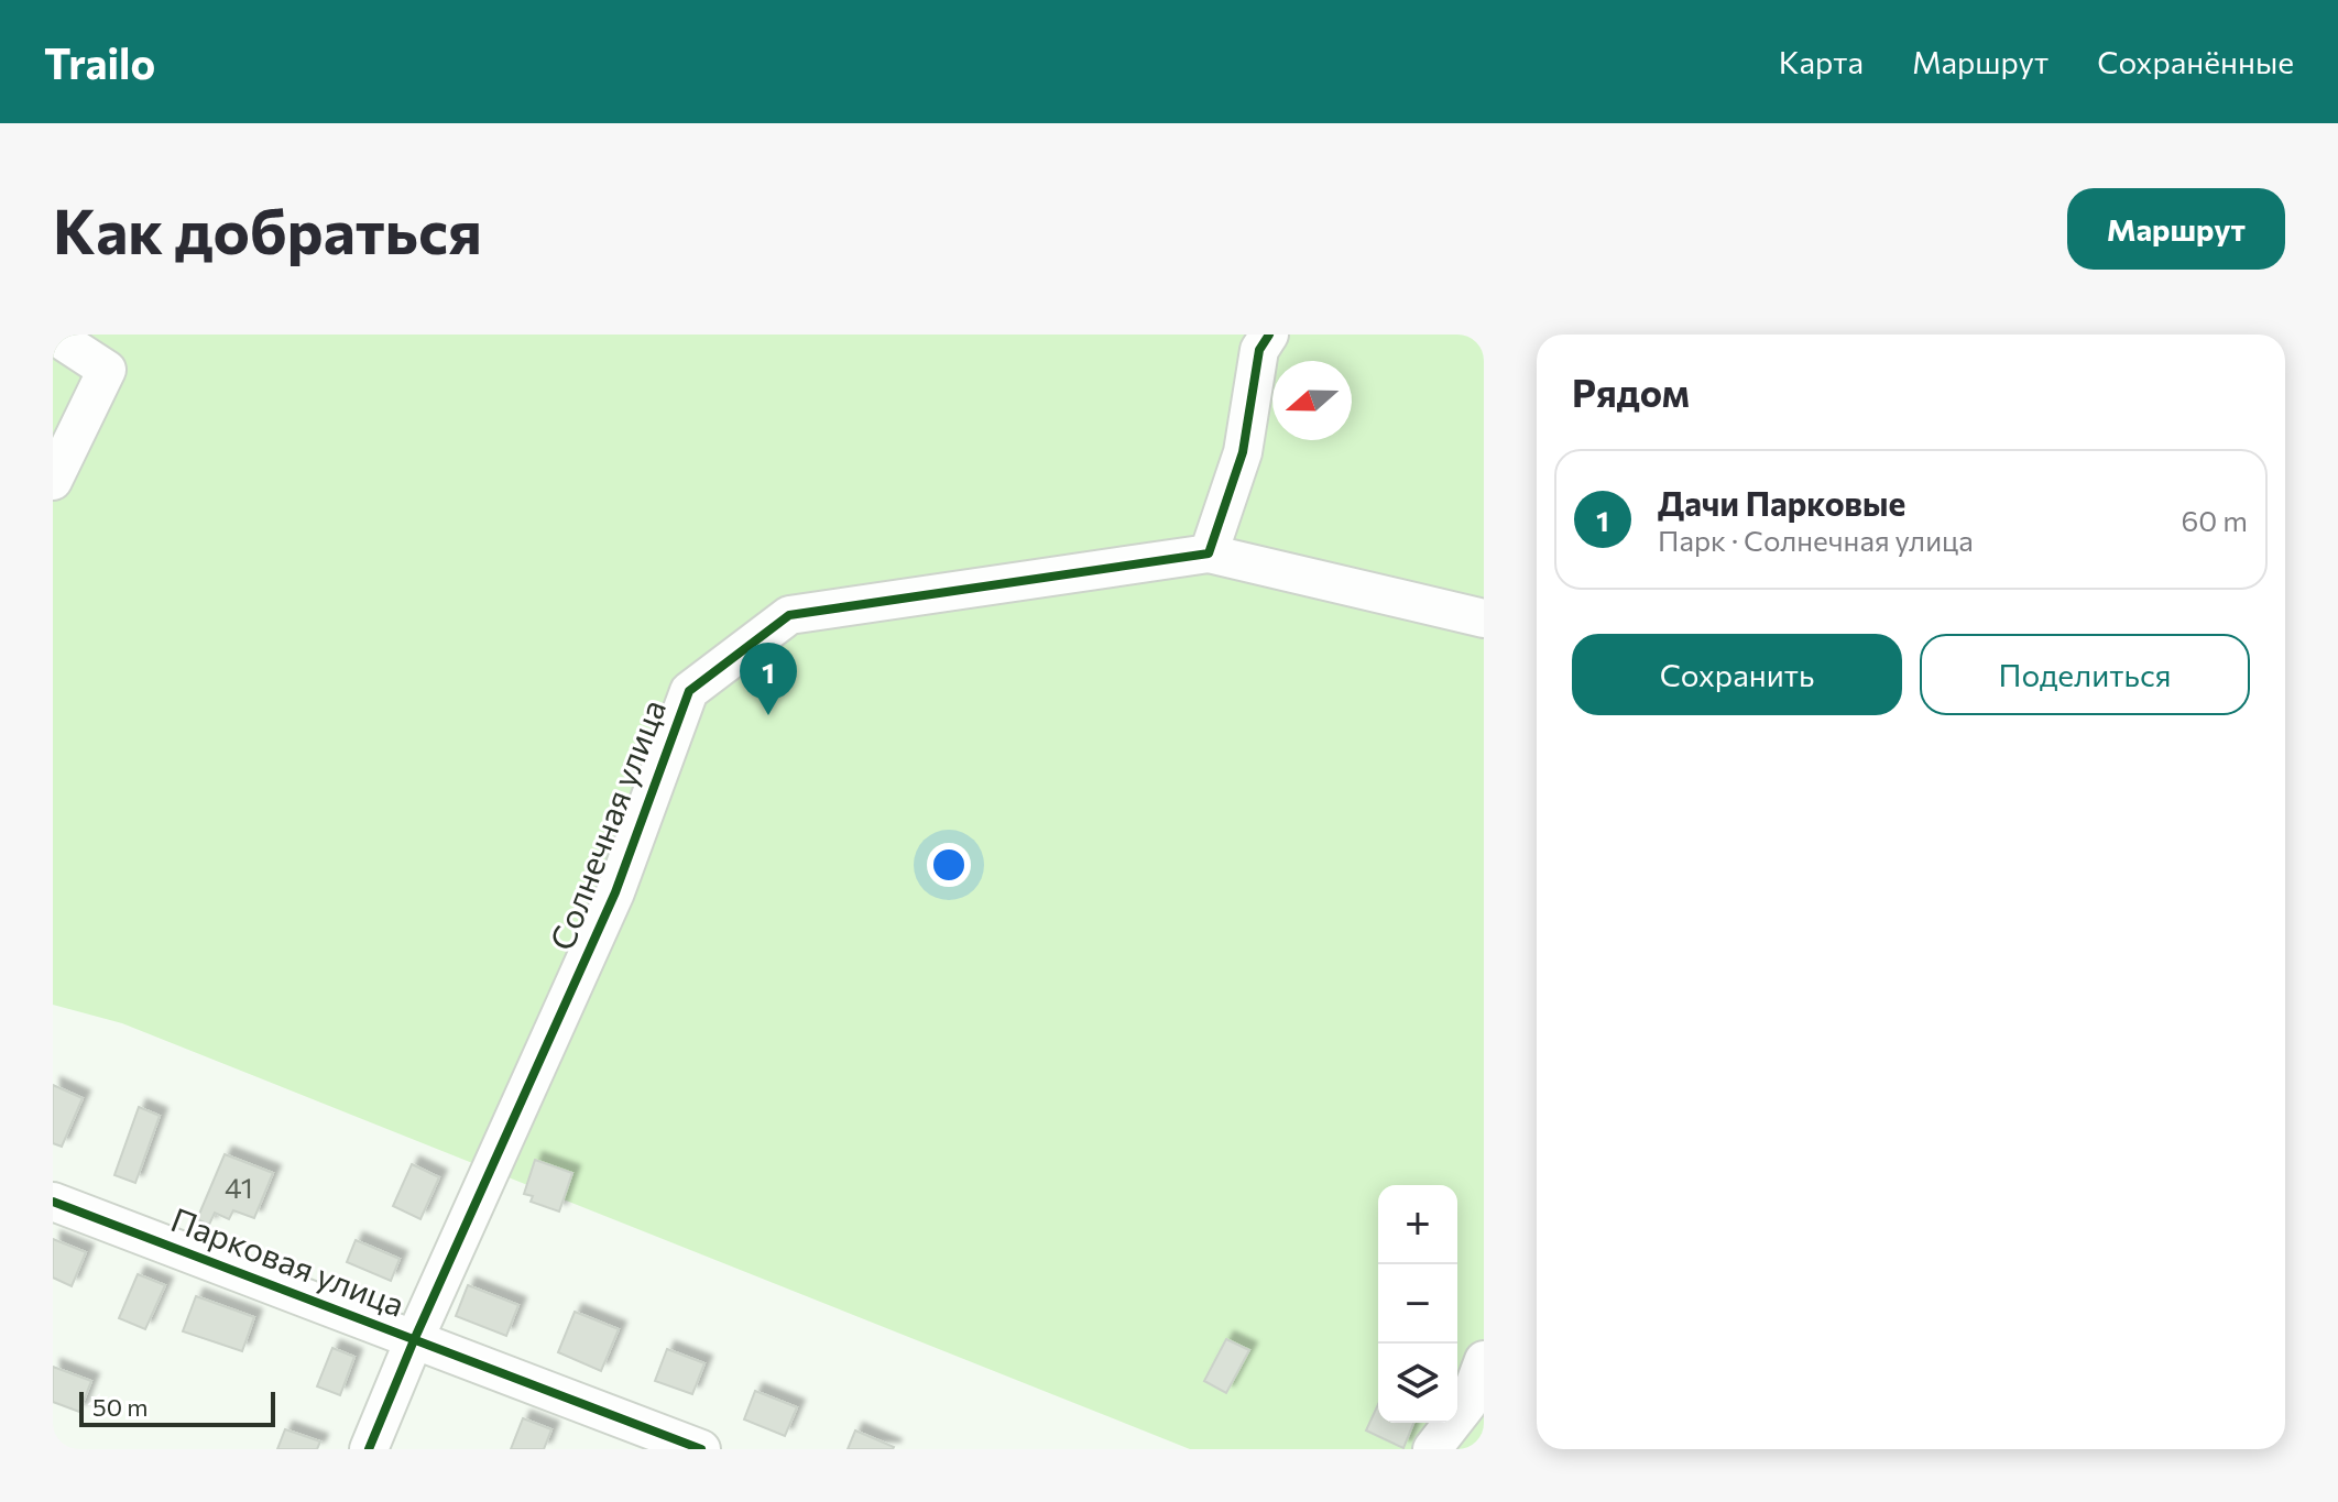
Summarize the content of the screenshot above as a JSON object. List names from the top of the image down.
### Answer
{
  "streets": {
    "street": ["Солнечная улица", "Парковая улица"]
  },
  "crossings": [
    ["Солнечная улица", "Парковая улица"]
  ],
  "house_numbers": ["41"],
  "scale_bar": "50 m",
  "north": "left",
  "page": {
    "header": "Trailo",
    "nav": ["Карта", "Маршрут", "Сохранённые"],
    "buttons": [
      "Маршрут",
      ["Сохранить", "Поделиться"]
    ],
    "title": "Как добраться",
    "heading": "Рядом",
    "list": [
      {
        "mark": "1",
        "name": "Дачи Парковые",
        "note": "Парк · Солнечная улица",
        "value": "60 m"
      }
    ],
    "pins": "1",
    "map_buttons": ["+", "−"],
    "scale": "50 m"
  }
}
